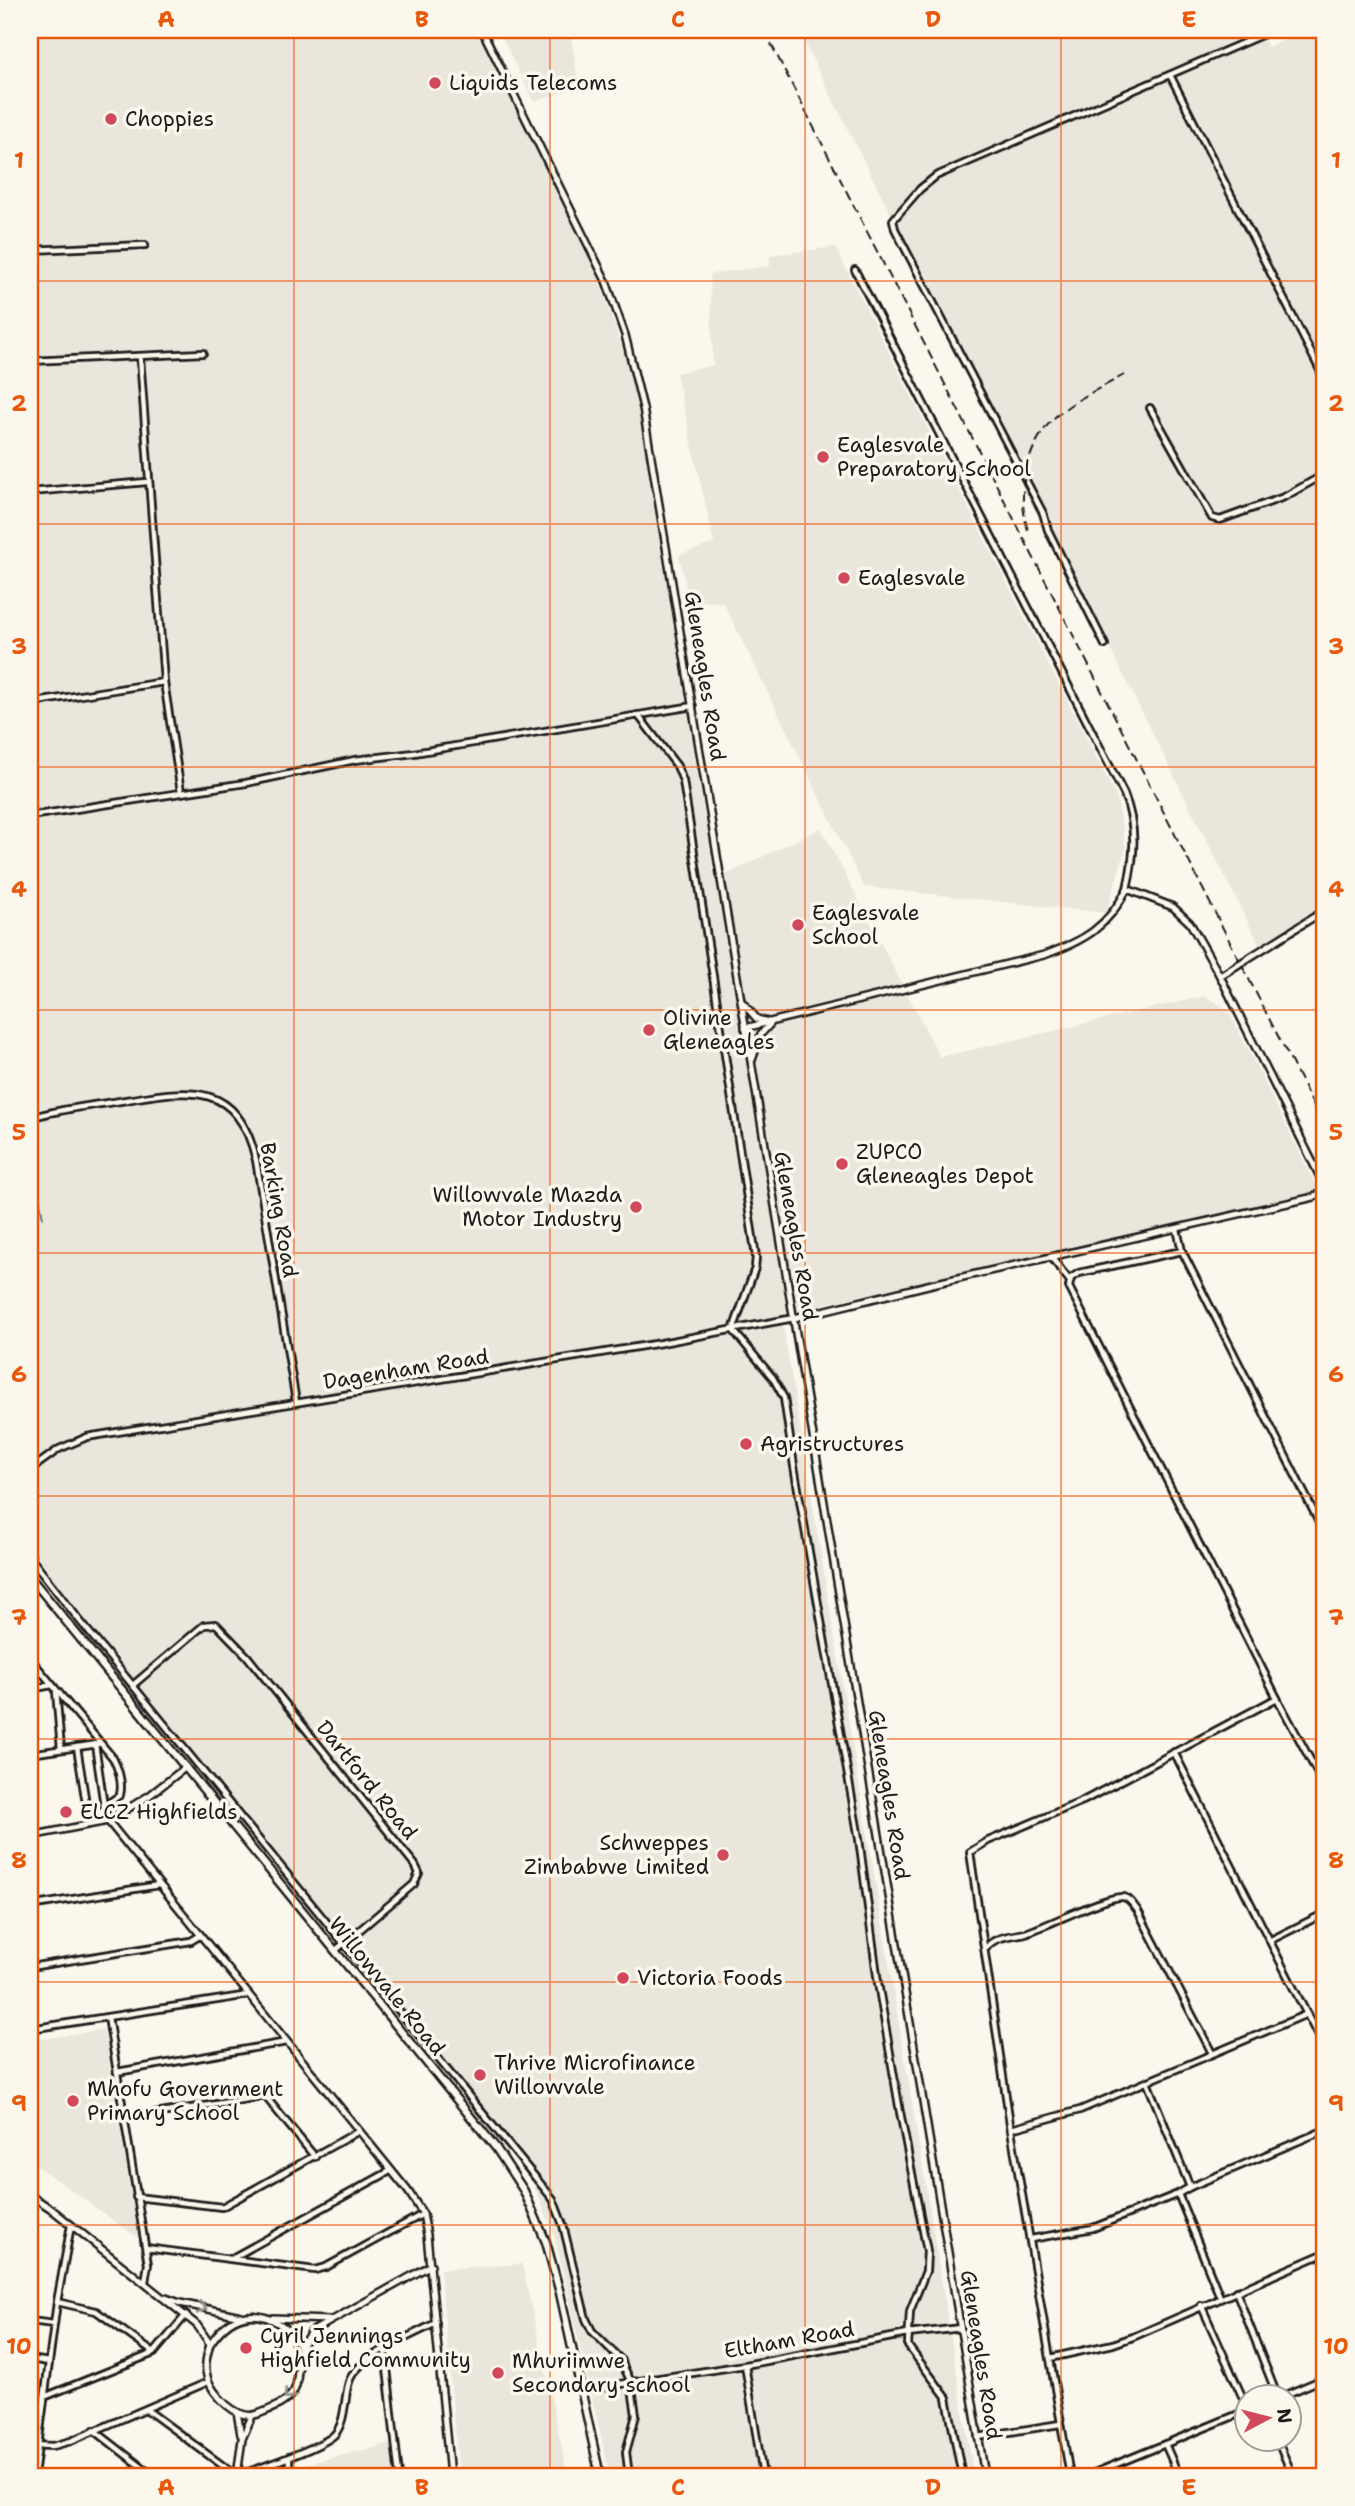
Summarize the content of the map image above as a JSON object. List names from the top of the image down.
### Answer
{
  "streets": {
    "main road": ["Willowvale Road"],
    "street": [
      "Gleneagles Road",
      "Barking Road",
      "Dagenham Road",
      "Dartford Road",
      "Eltham Road"
    ]
  },
  "crossings": [
    ["Gleneagles Road", "Dagenham Road"],
    ["Gleneagles Road", "Eltham Road"],
    ["Barking Road", "Dagenham Road"],
    ["Dartford Road", "Willowvale Road"],
    ["Willowvale Road", "Eltham Road"]
  ],
  "places": [
    "Liquids Telecoms",
    "Choppies",
    "Eaglesvale Preparatory School",
    "Eaglesvale",
    "Eaglesvale School",
    "Olivine Gleneagles",
    "ZUPCO Gleneagles Depot",
    "Willowvale Mazda Motor Industry",
    "Agristructures",
    "ELCZ Highfields",
    "Schweppes Zimbabwe Limited",
    "Victoria Foods",
    "Thrive Microfinance Willowvale",
    "Mhofu Government Primary School",
    "Cyril Jennings Highfield Community",
    "Mhuriimwe Secondary school"
  ],
  "north": "right",
  "grid": {
    "columns": [
      "A",
      "B",
      "C",
      "D",
      "E"
    ],
    "rows": [
      "1",
      "2",
      "3",
      "4",
      "5",
      "6",
      "7",
      "8",
      "9",
      "10"
    ]
  }
}
